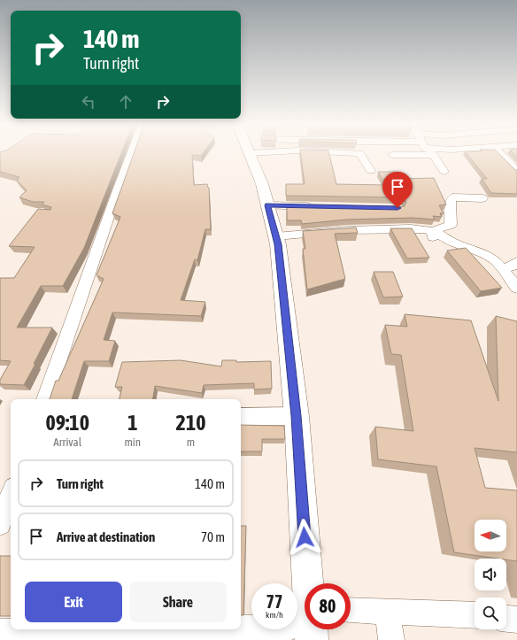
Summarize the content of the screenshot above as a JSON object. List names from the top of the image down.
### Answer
{
  "north": "left",
  "page": {
    "turn": ["140 m", "Turn right"],
    "eta": [
      "09:10",
      "Arrival",
      "1",
      "min",
      "210",
      "m"
    ],
    "list": [
      {
        "name": "Turn right",
        "value": "140 m"
      },
      {
        "name": "Arrive at destination",
        "value": "70 m"
      }
    ],
    "buttons": ["Exit", "Share"],
    "speed": "77 km/h",
    "limit": "80"
  }
}
